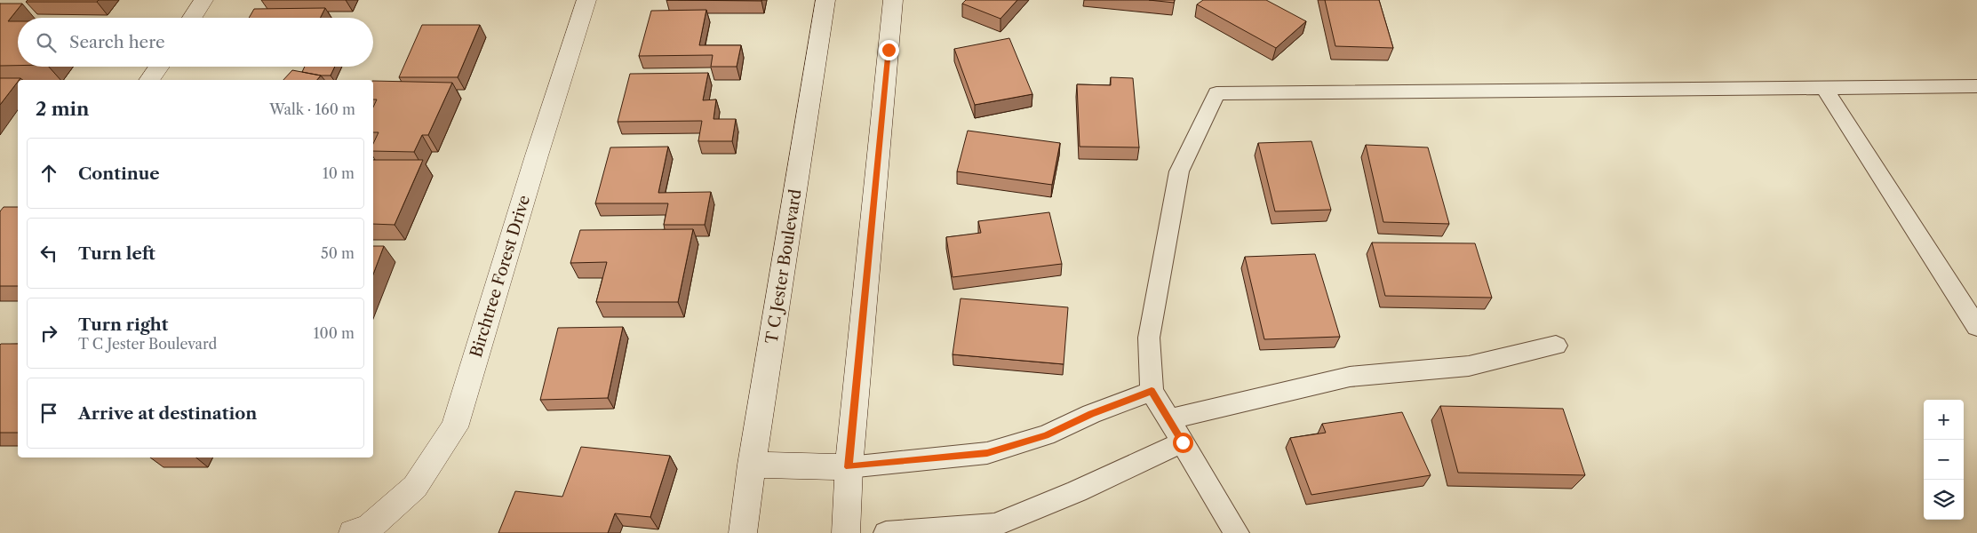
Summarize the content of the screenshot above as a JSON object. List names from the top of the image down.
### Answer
{
  "streets": {
    "main road": ["T C Jester Boulevard", "Birchtree Forest Drive"]
  },
  "page": {
    "search": "Search here",
    "heading": ["2 min", "Walk · 160 m"],
    "list": [
      ["Continue", "10 m"],
      ["Turn left", "50 m"],
      ["Turn right", "T C Jester Boulevard", "100 m"],
      "Arrive at destination"
    ],
    "map_buttons": ["+", "−"]
  }
}
